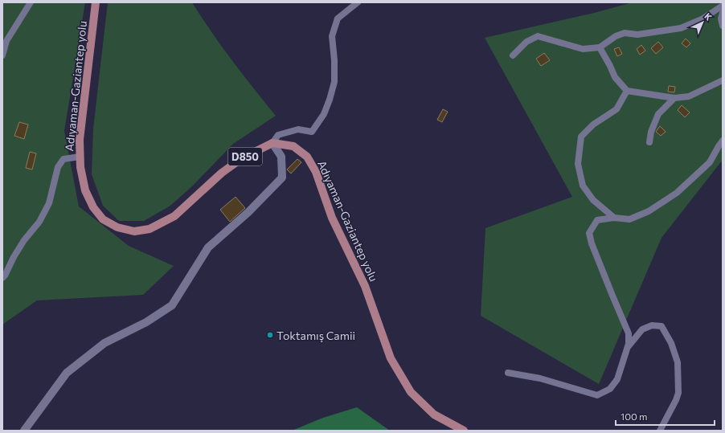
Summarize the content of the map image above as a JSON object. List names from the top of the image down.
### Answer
{
  "streets": {
    "main road": ["Adıyaman-Gaziantep yolu", "D850"]
  },
  "places": ["Toktamış Camii"],
  "scale_bar": "100 m",
  "north": "top right"
}
